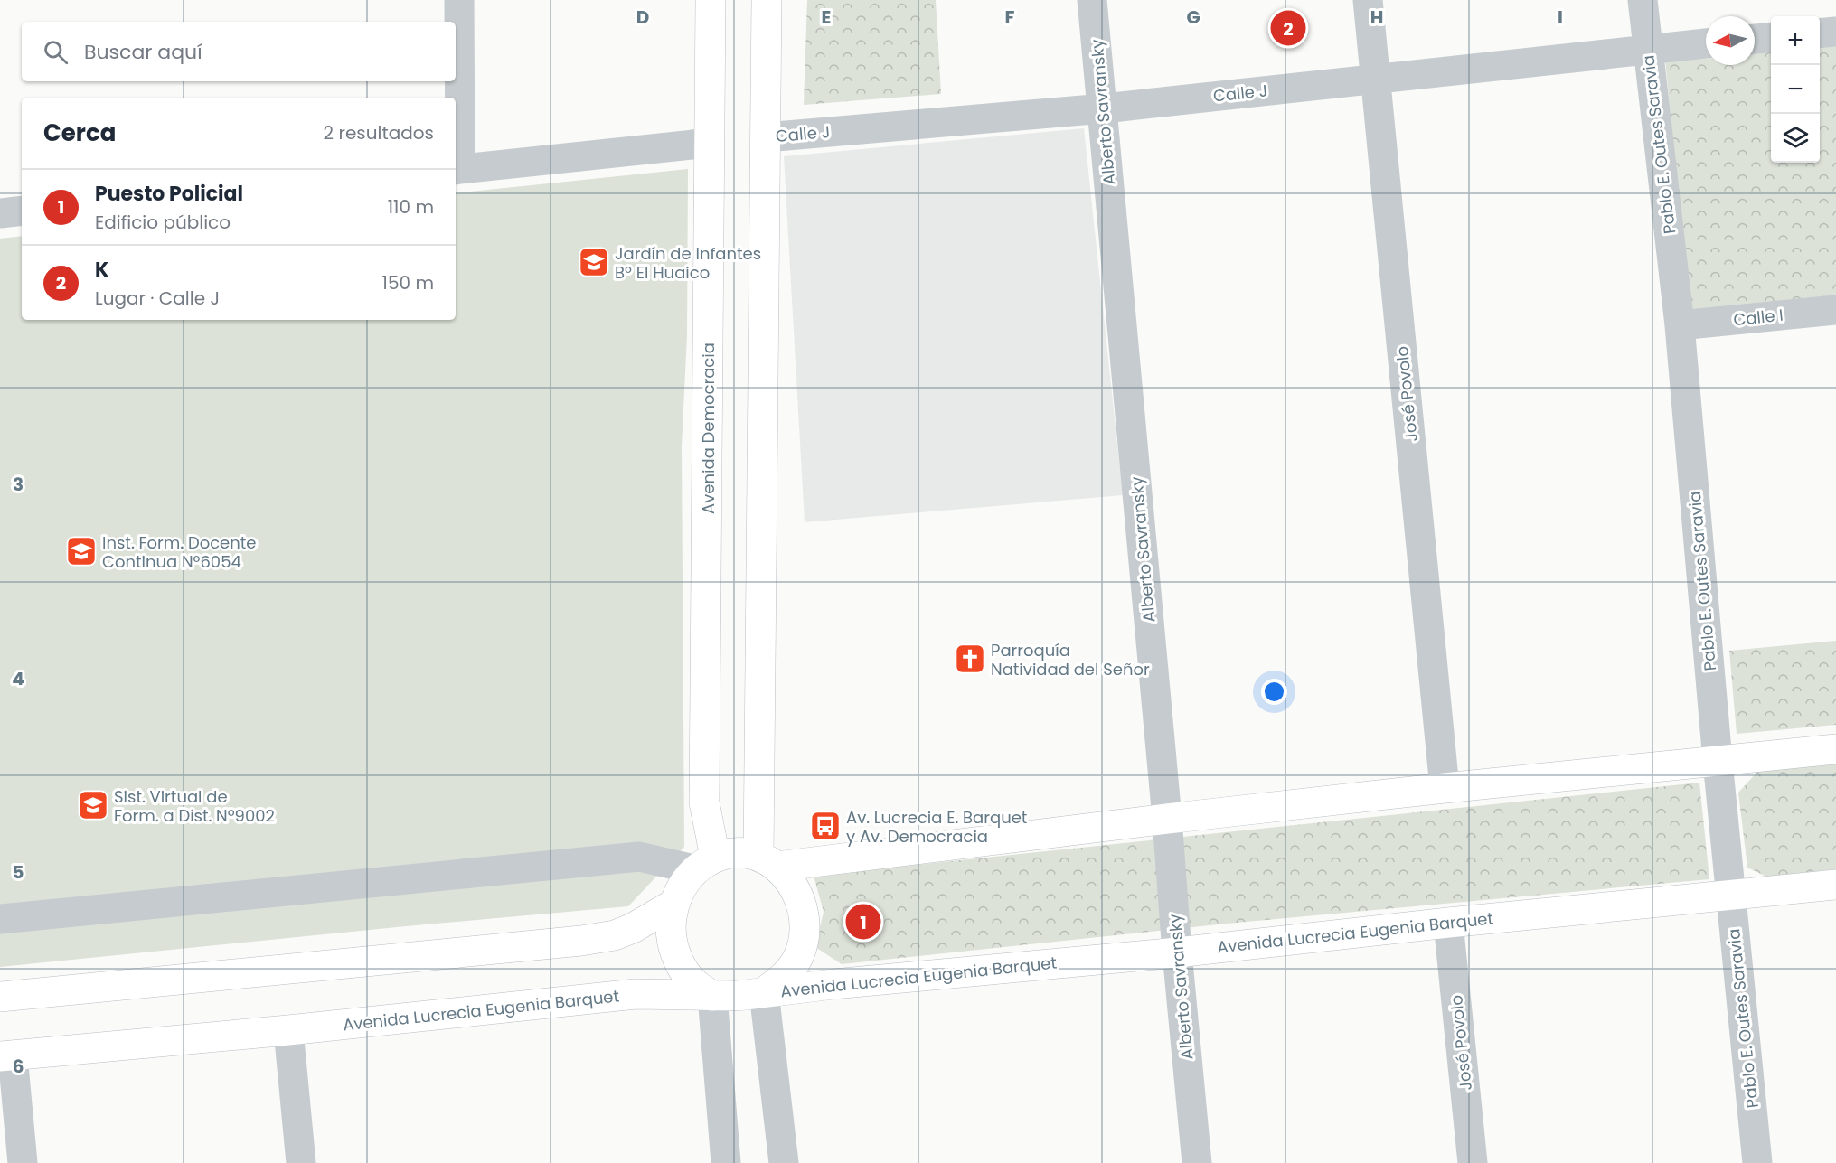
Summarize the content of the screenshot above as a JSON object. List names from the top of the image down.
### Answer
{
  "streets": {
    "main road": ["Avenida Democracia", "Avenida Lucrecia Eugenia Barquet"],
    "street": [
      "Calle J",
      "Alberto Savransky",
      "Pablo E. Outes Saravia",
      "Calle I",
      "José Povolo"
    ]
  },
  "crossings": [
    ["Calle J", "Alberto Savransky"],
    ["Calle J", "Pablo E. Outes Saravia"],
    ["Calle J", "José Povolo"],
    ["Alberto Savransky", "Avenida Lucrecia Eugenia Barquet"],
    ["Pablo E. Outes Saravia", "Calle I"],
    ["Pablo E. Outes Saravia", "Avenida Lucrecia Eugenia Barquet"],
    ["José Povolo", "Avenida Lucrecia Eugenia Barquet"],
    ["Avenida Democracia", "Avenida Lucrecia Eugenia Barquet"]
  ],
  "places": {
    "school or university": ["Jardín de Infantes Bº El Huaico", "Inst. Form. Docente Continua Nº6054", "Sist. Virtual de Form. a Dist. Nº9002"],
    "church": ["Parroquía Natividad del Señor"],
    "bus stop": ["Av. Lucrecia E. Barquet y Av. Democracia"]
  },
  "north": "left",
  "page": {
    "pins": ["2", "1"],
    "map_buttons": ["+", "−"],
    "search": "Buscar aquí",
    "heading": ["Cerca", "2 resultados"],
    "list": [
      {
        "mark": "1",
        "name": "Puesto Policial",
        "note": "Edificio público",
        "value": "110 m"
      },
      {
        "mark": "2",
        "name": "K",
        "note": "Lugar · Calle J",
        "value": "150 m"
      }
    ]
  },
  "grid": {
    "columns": [
      "D",
      "E",
      "F",
      "G",
      "H",
      "I"
    ],
    "rows": [
      "3",
      "4",
      "5",
      "6"
    ]
  }
}
